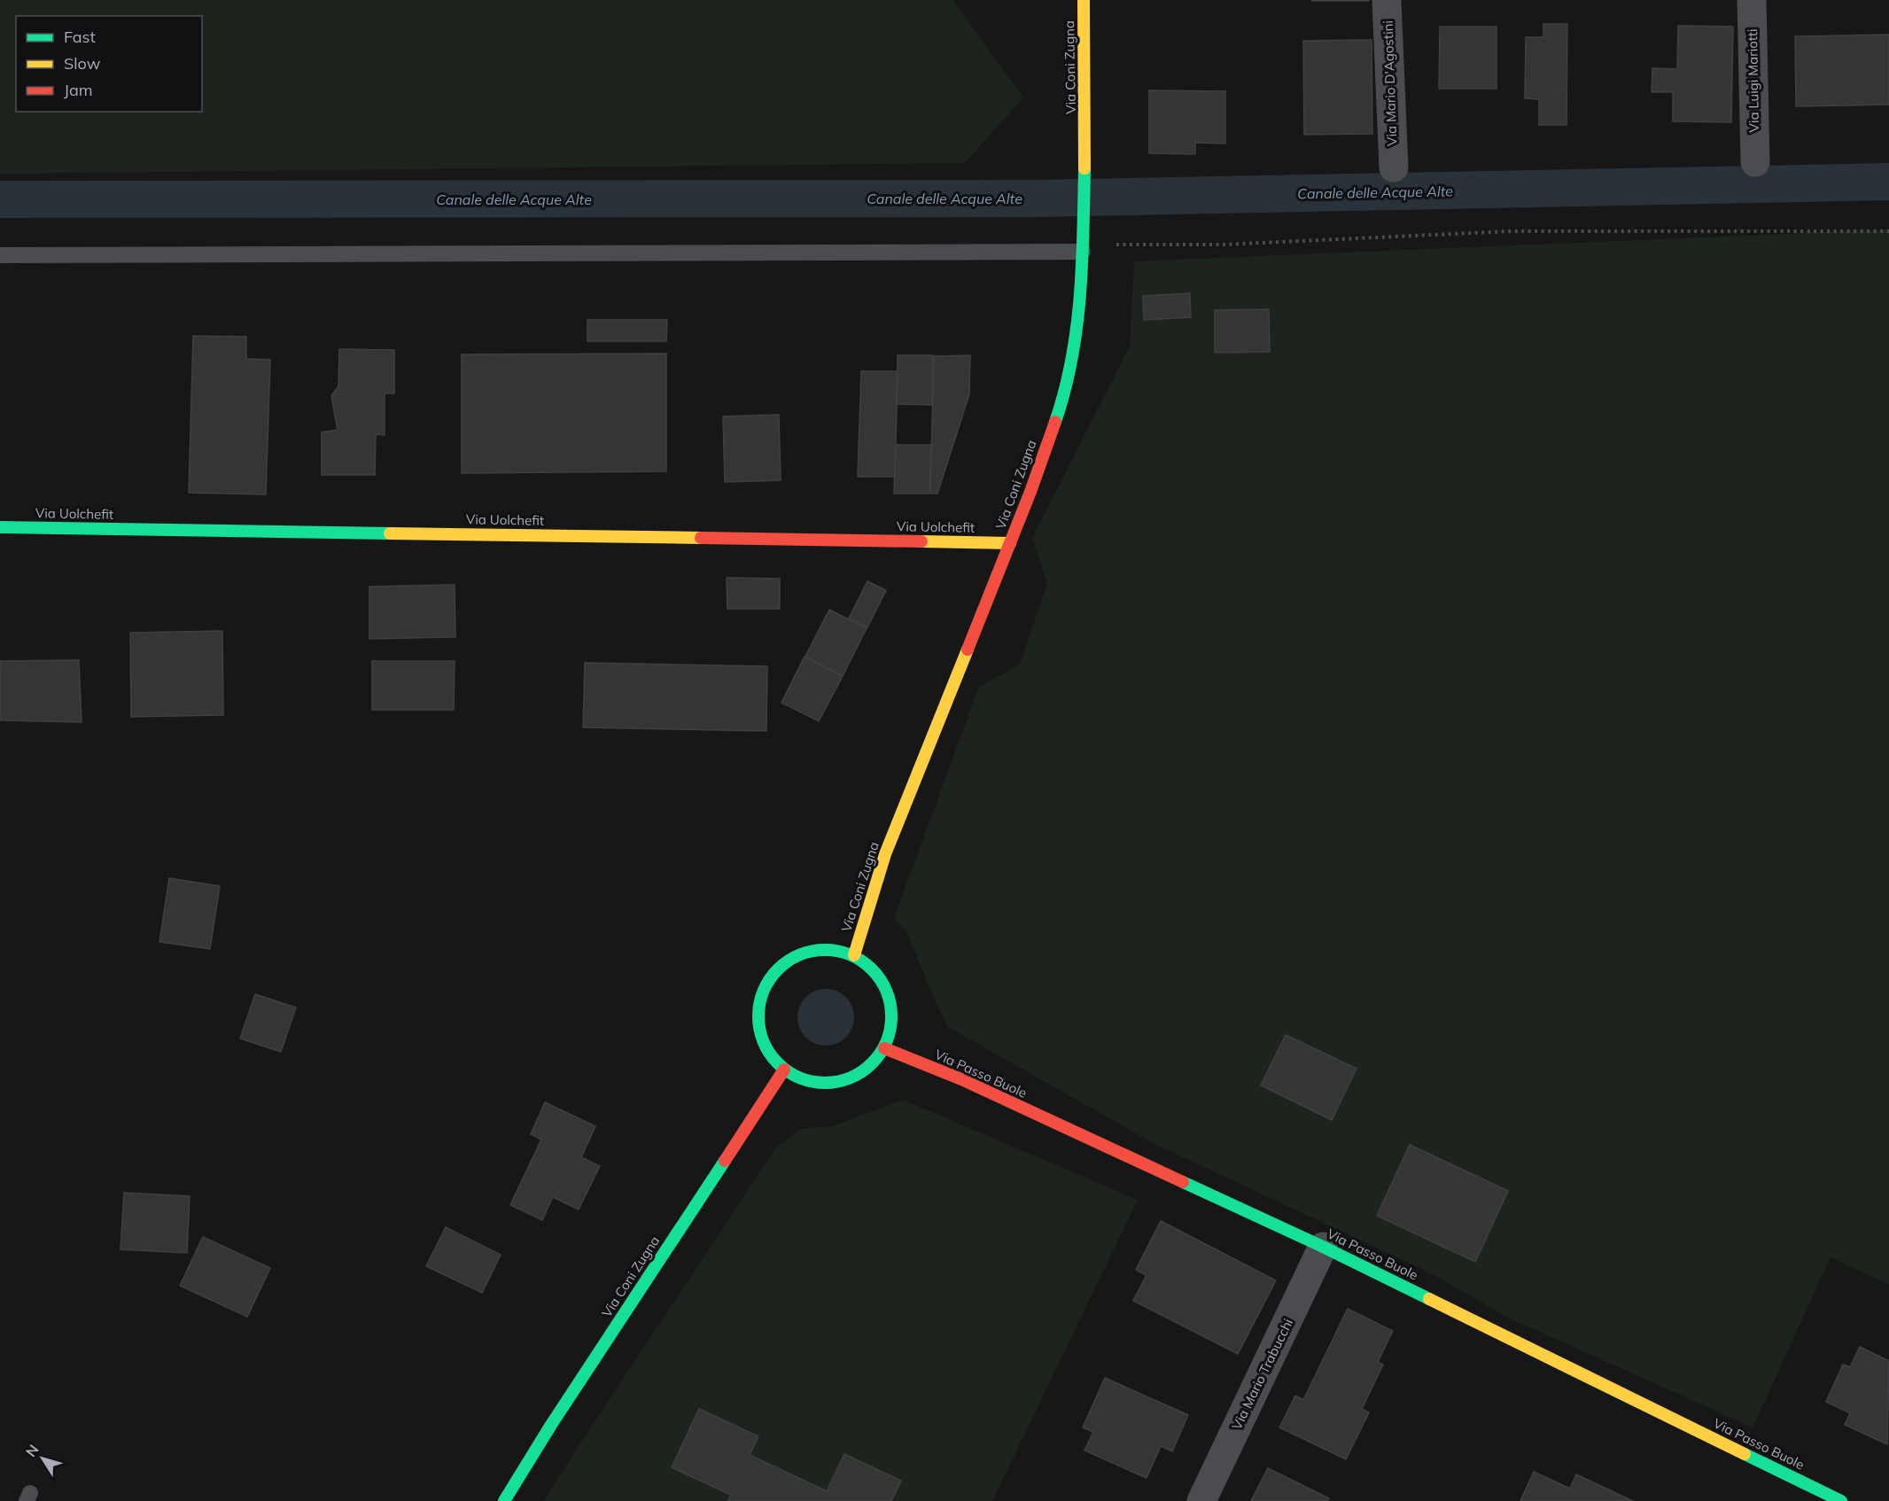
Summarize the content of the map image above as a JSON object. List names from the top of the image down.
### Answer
{
  "streets": {
    "street": [
      "Via Coni Zugna",
      "Via Luigi Mariotti",
      "Via Mario D'Agostini",
      "Via Uolchefit",
      "Via Passo Buole",
      "Via Mario Trabucchi"
    ]
  },
  "crossings": [
    ["Via Coni Zugna", "Via Uolchefit"],
    ["Via Coni Zugna", "Via Passo Buole"],
    ["Via Passo Buole", "Via Mario Trabucchi"]
  ],
  "water": ["Canale delle Acque Alte"],
  "legend": ["Fast", "Slow", "Jam"],
  "north": "top left"
}
